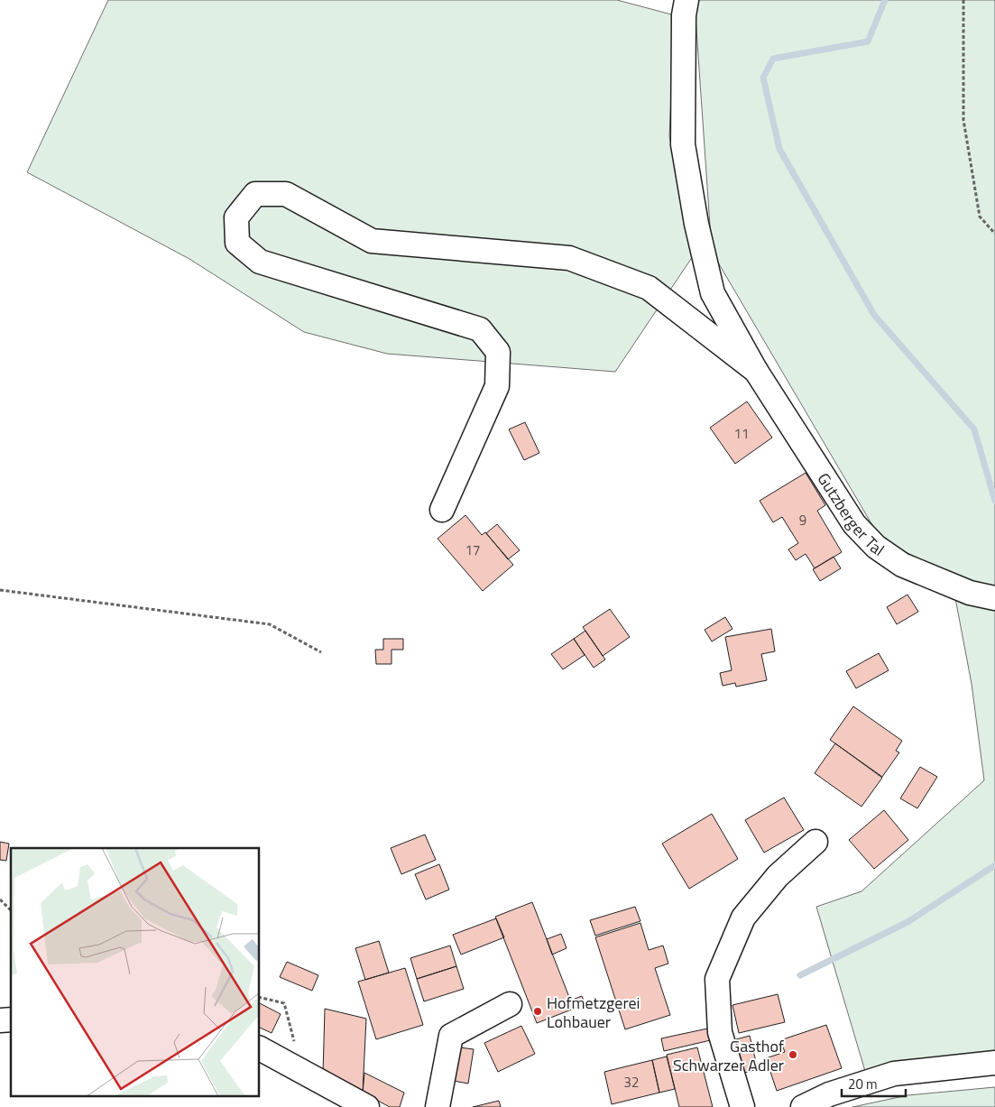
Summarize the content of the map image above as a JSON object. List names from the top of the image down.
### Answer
{
  "streets": {
    "street": ["Gutzberger Tal"]
  },
  "places": ["Hofmetzgerei Lohbauer", "Gasthof Schwarzer Adler"],
  "house_numbers": [
    "11",
    "9",
    "17",
    "32"
  ],
  "scale_bar": "20 m"
}
